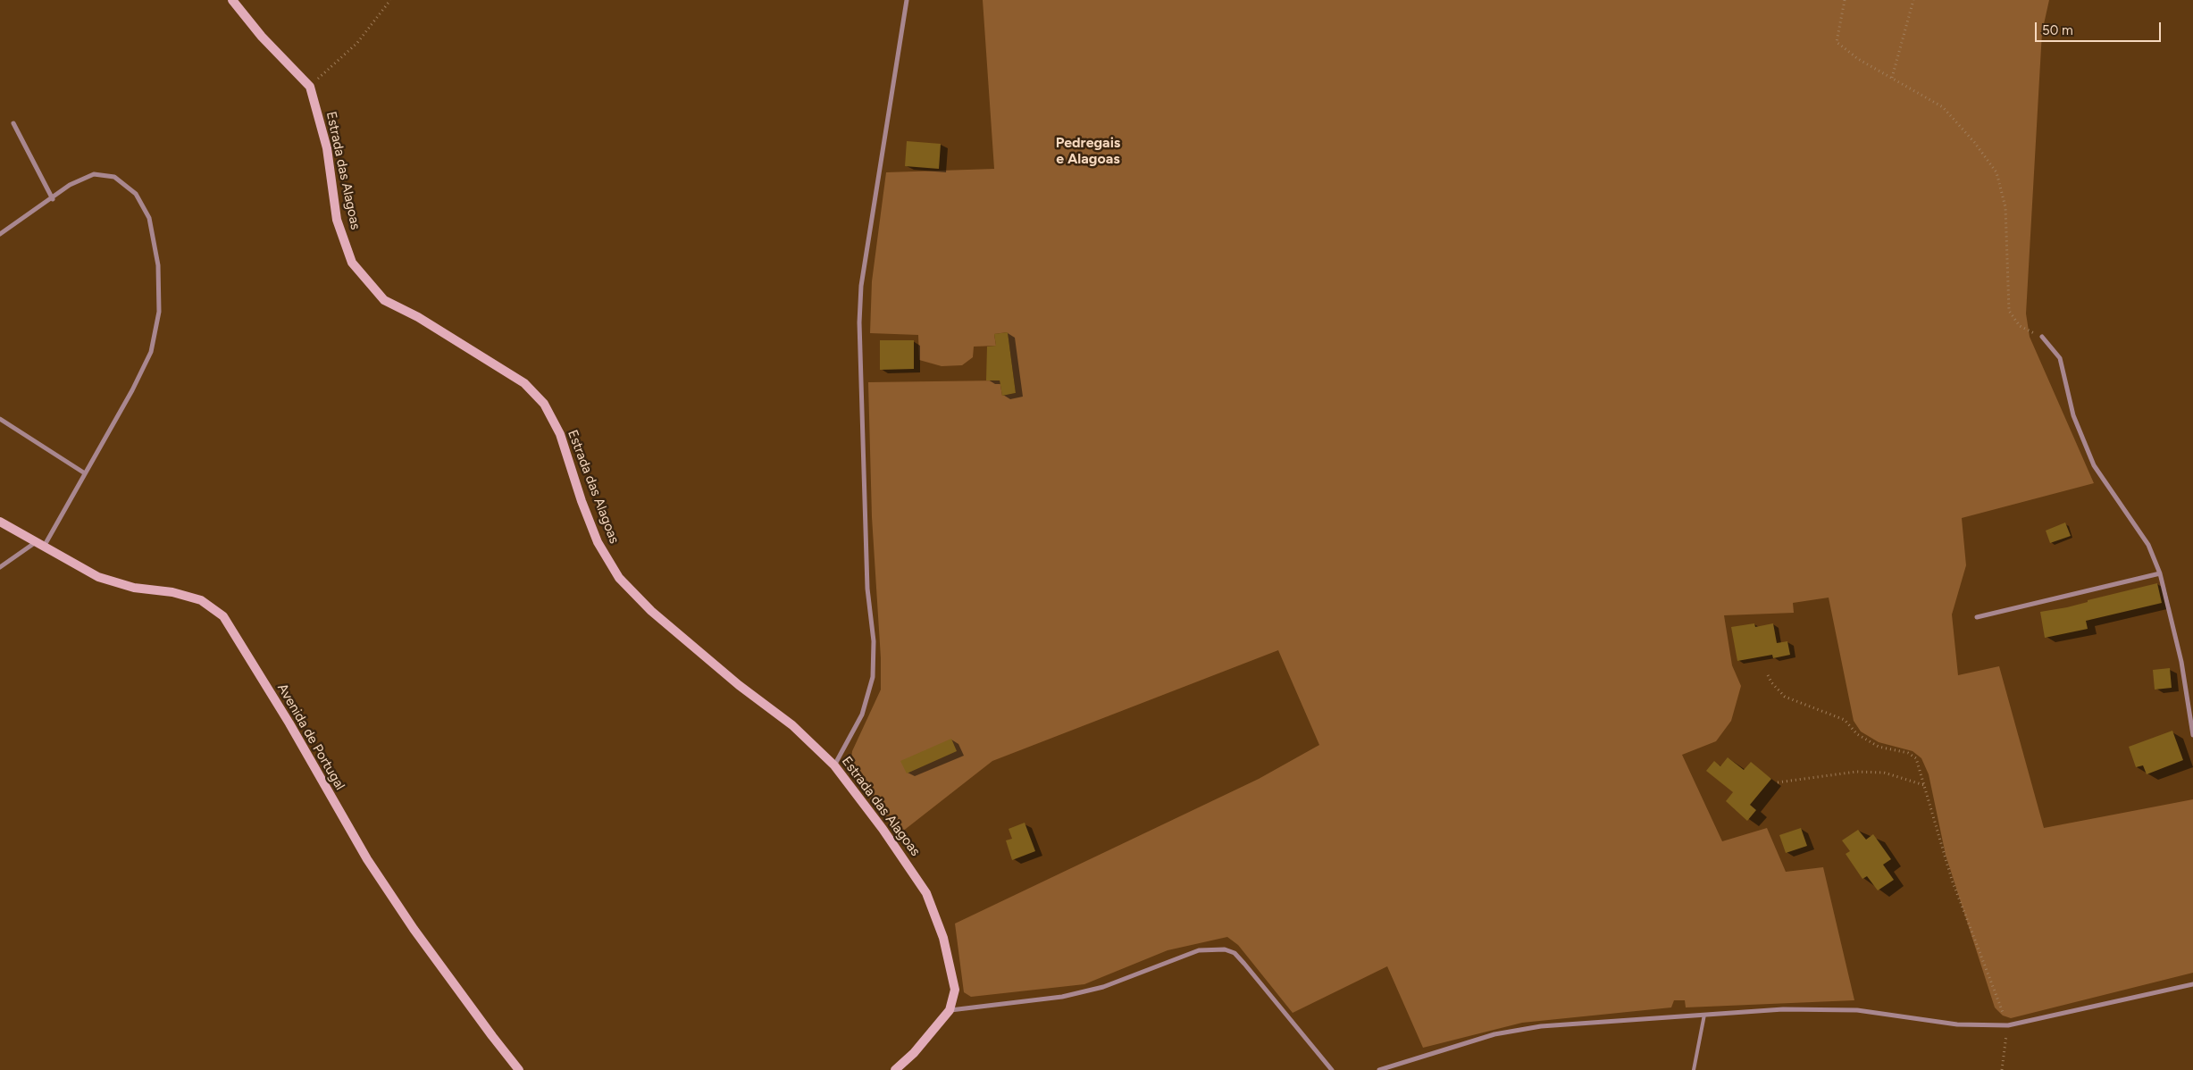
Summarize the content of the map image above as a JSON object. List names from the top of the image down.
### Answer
{
  "streets": {
    "street": ["Estrada das Alagoas", "Avenida de Portugal"]
  },
  "districts": ["Pedregais e Alagoas"],
  "scale_bar": "50 m"
}
